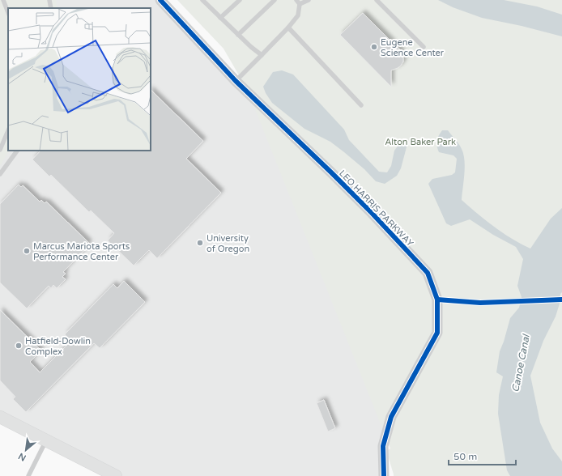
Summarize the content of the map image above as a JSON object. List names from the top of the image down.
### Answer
{
  "streets": {
    "street": ["LEO HARRIS PARKWAY"]
  },
  "water": ["Canoe Canal"],
  "parks": ["Alton Baker Park"],
  "places": [
    "Eugene Science Center",
    "University of Oregon",
    "Marcus Mariota Sports Performance Center",
    "Hatfield-Dowlin Complex"
  ],
  "scale_bar": "50 m",
  "north": "bottom left"
}
